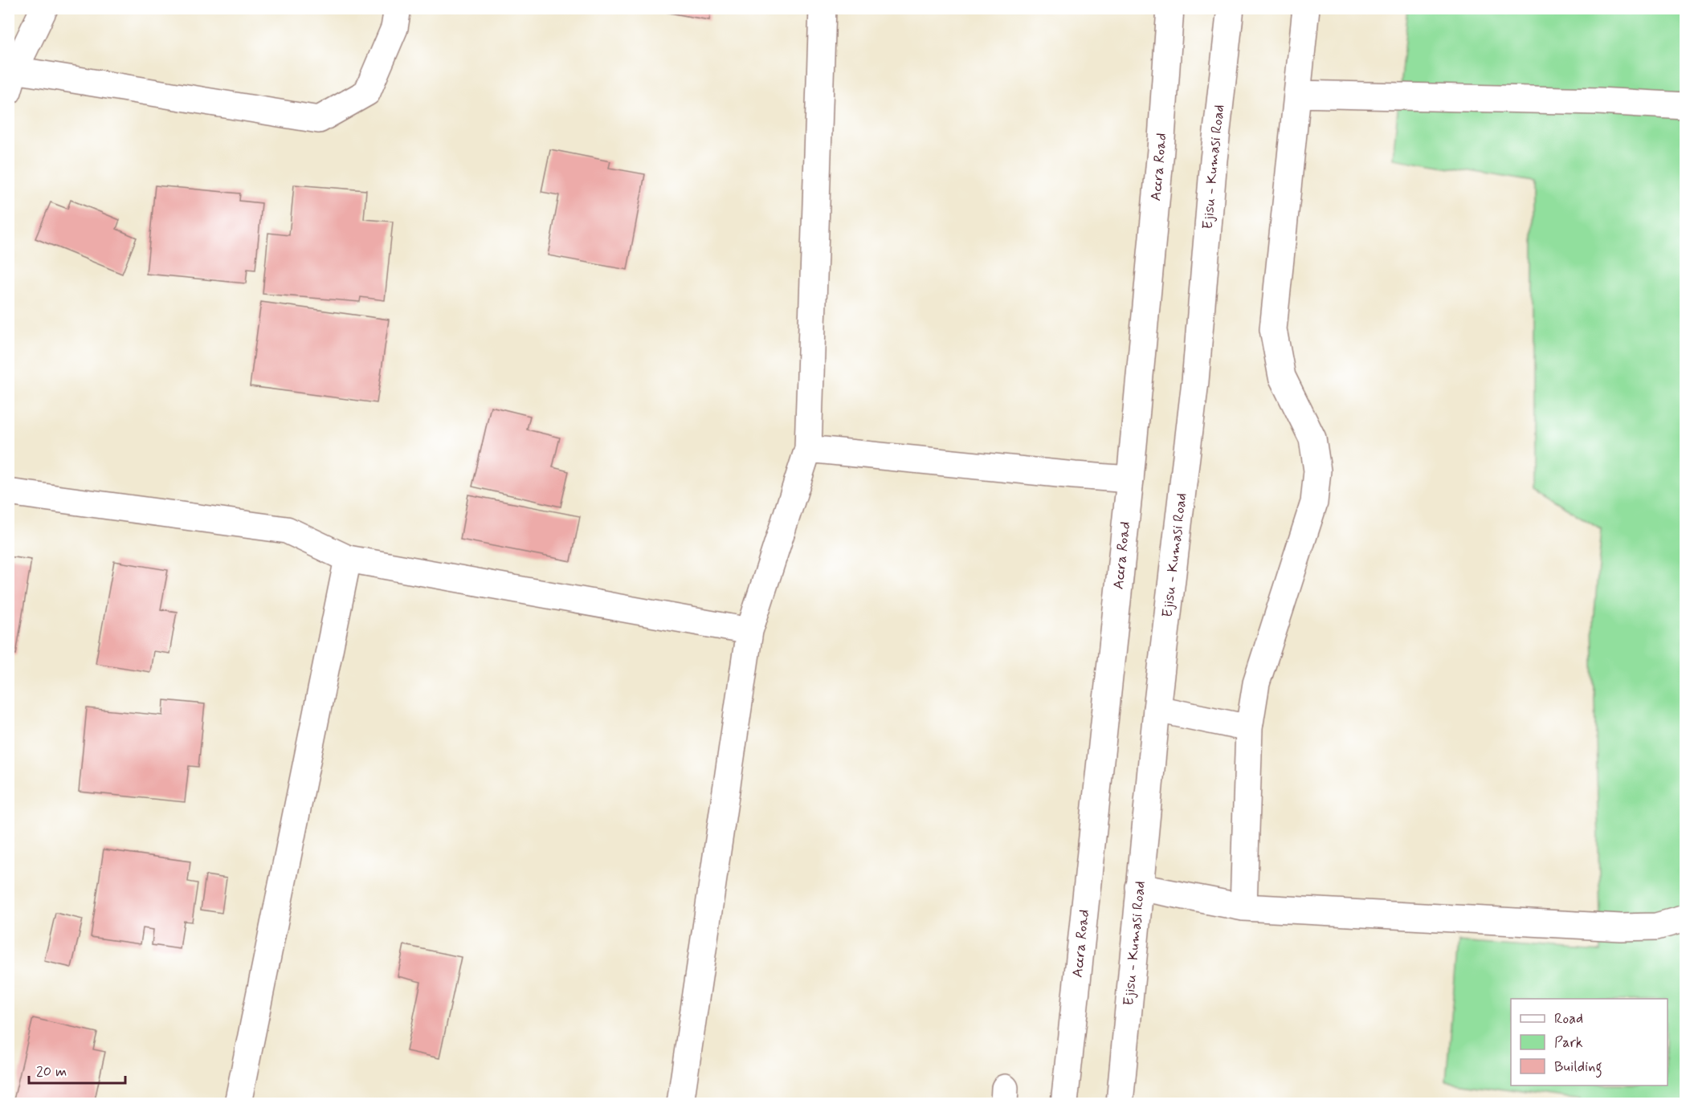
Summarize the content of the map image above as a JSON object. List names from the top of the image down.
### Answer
{
  "streets": {
    "main road": ["Accra Road", "Ejisu - Kumasi Road"]
  },
  "legend": ["Road", "Park", "Building"],
  "scale_bar": "20 m"
}
